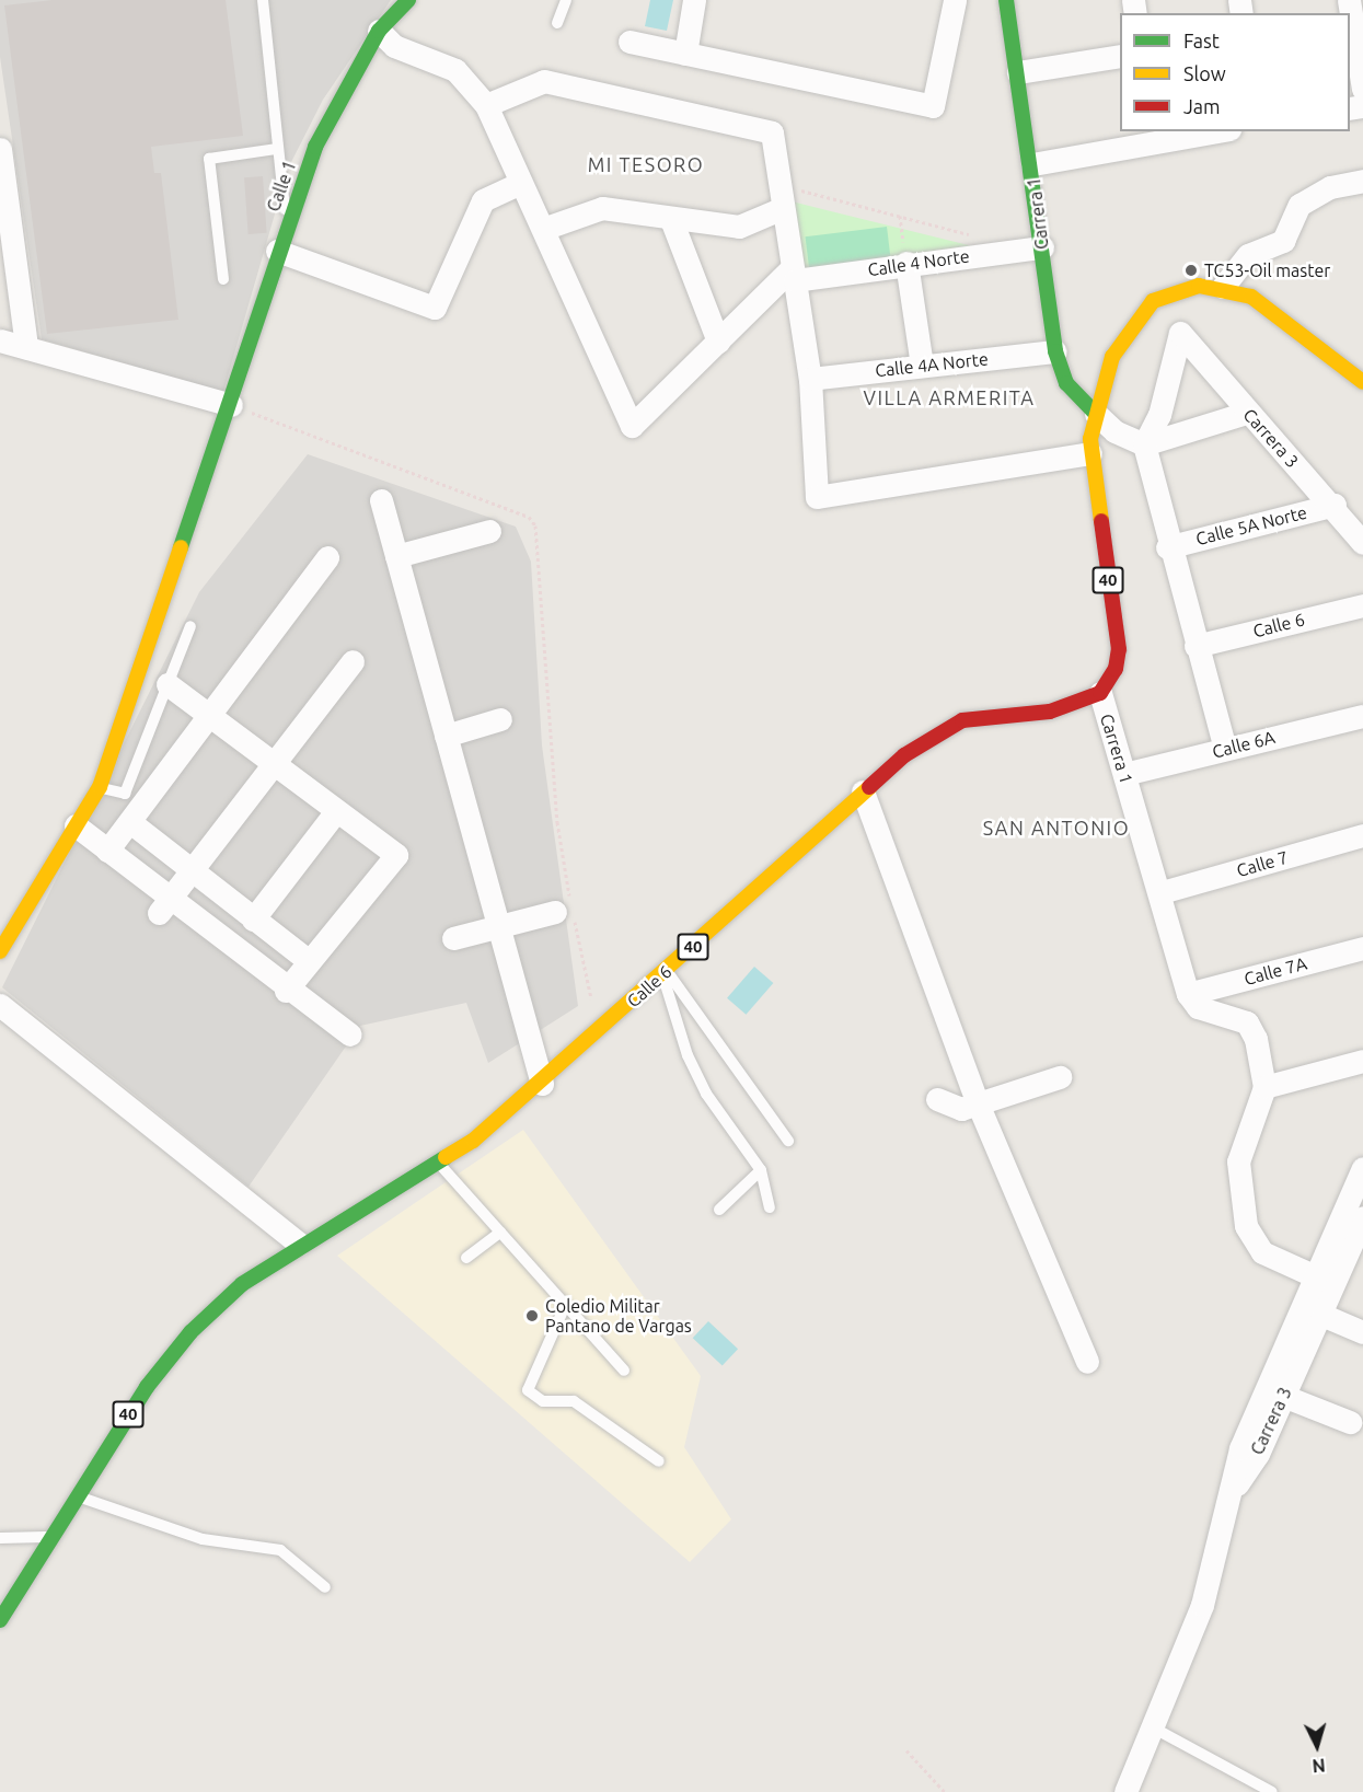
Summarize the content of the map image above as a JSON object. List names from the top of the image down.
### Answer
{
  "streets": {
    "main road": [
      "Calle 1",
      "Carrera 1",
      "40",
      "Calle 6"
    ],
    "street": [
      "Calle 4 Norte",
      "Calle 4A Norte",
      "Carrera 3",
      "Calle 5A Norte",
      "Calle 6A",
      "Calle 7",
      "Calle 7A"
    ]
  },
  "crossings": [
    ["Carrera 1", "Calle 4 Norte"],
    ["Carrera 1", "Calle 4A Norte"],
    ["Carrera 1", "Calle 6"],
    ["Carrera 1", "Calle 6A"],
    ["Carrera 1", "Calle 7"],
    ["Carrera 1", "Calle 7A"],
    ["Carrera 3", "Calle 5A Norte"],
    ["40", "Calle 6"]
  ],
  "districts": ["MI TESORO", "VILLA ARMERITA", "SAN ANTONIO"],
  "places": ["TC53-Oil master", "Coledio Militar Pantano de Vargas"],
  "legend": ["Fast", "Slow", "Jam"],
  "north": "bottom"
}
